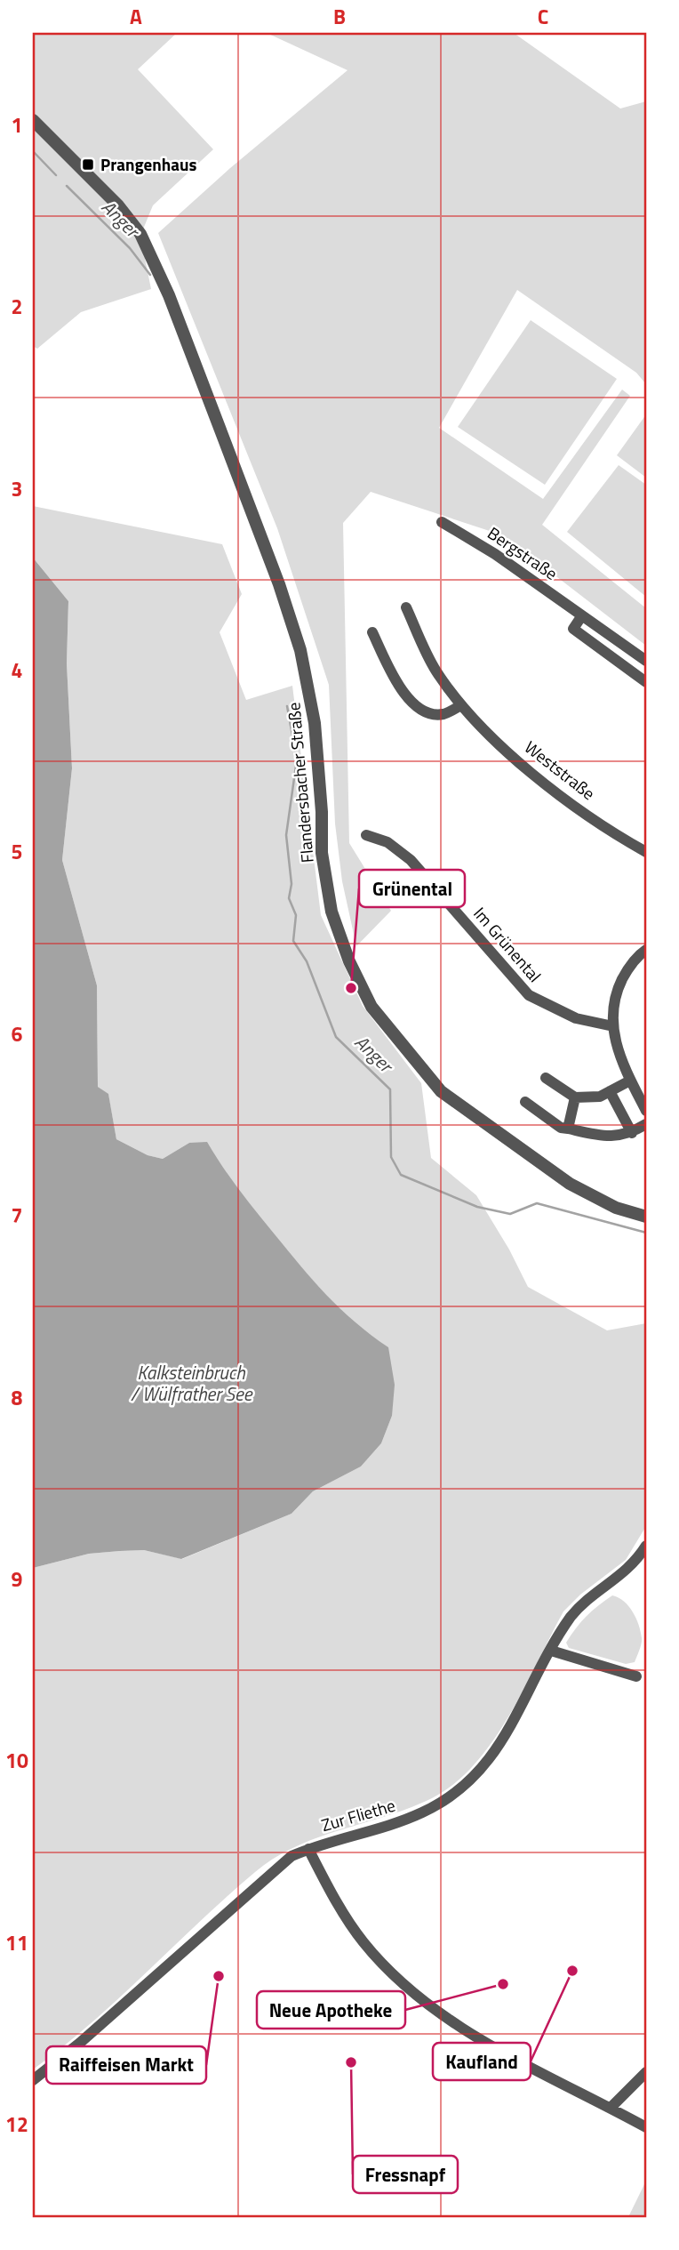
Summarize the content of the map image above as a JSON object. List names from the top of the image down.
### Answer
{
  "streets": {
    "street": [
      "Bergstraße",
      "Weststraße",
      "Flandersbacher Straße",
      "Im Grünental",
      "Zur Fliethe"
    ]
  },
  "water": ["Anger", "Kalksteinbruch / Wülfrather See"],
  "places": {
    "transit": ["Prangenhaus"],
    "other": [
      "Grünental",
      "Kaufland",
      "Raiffeisen Markt",
      "Neue Apotheke",
      "Fressnapf"
    ]
  },
  "grid": {
    "columns": ["A", "B", "C"],
    "rows": [
      "1",
      "2",
      "3",
      "4",
      "5",
      "6",
      "7",
      "8",
      "9",
      "10",
      "11",
      "12"
    ]
  }
}
